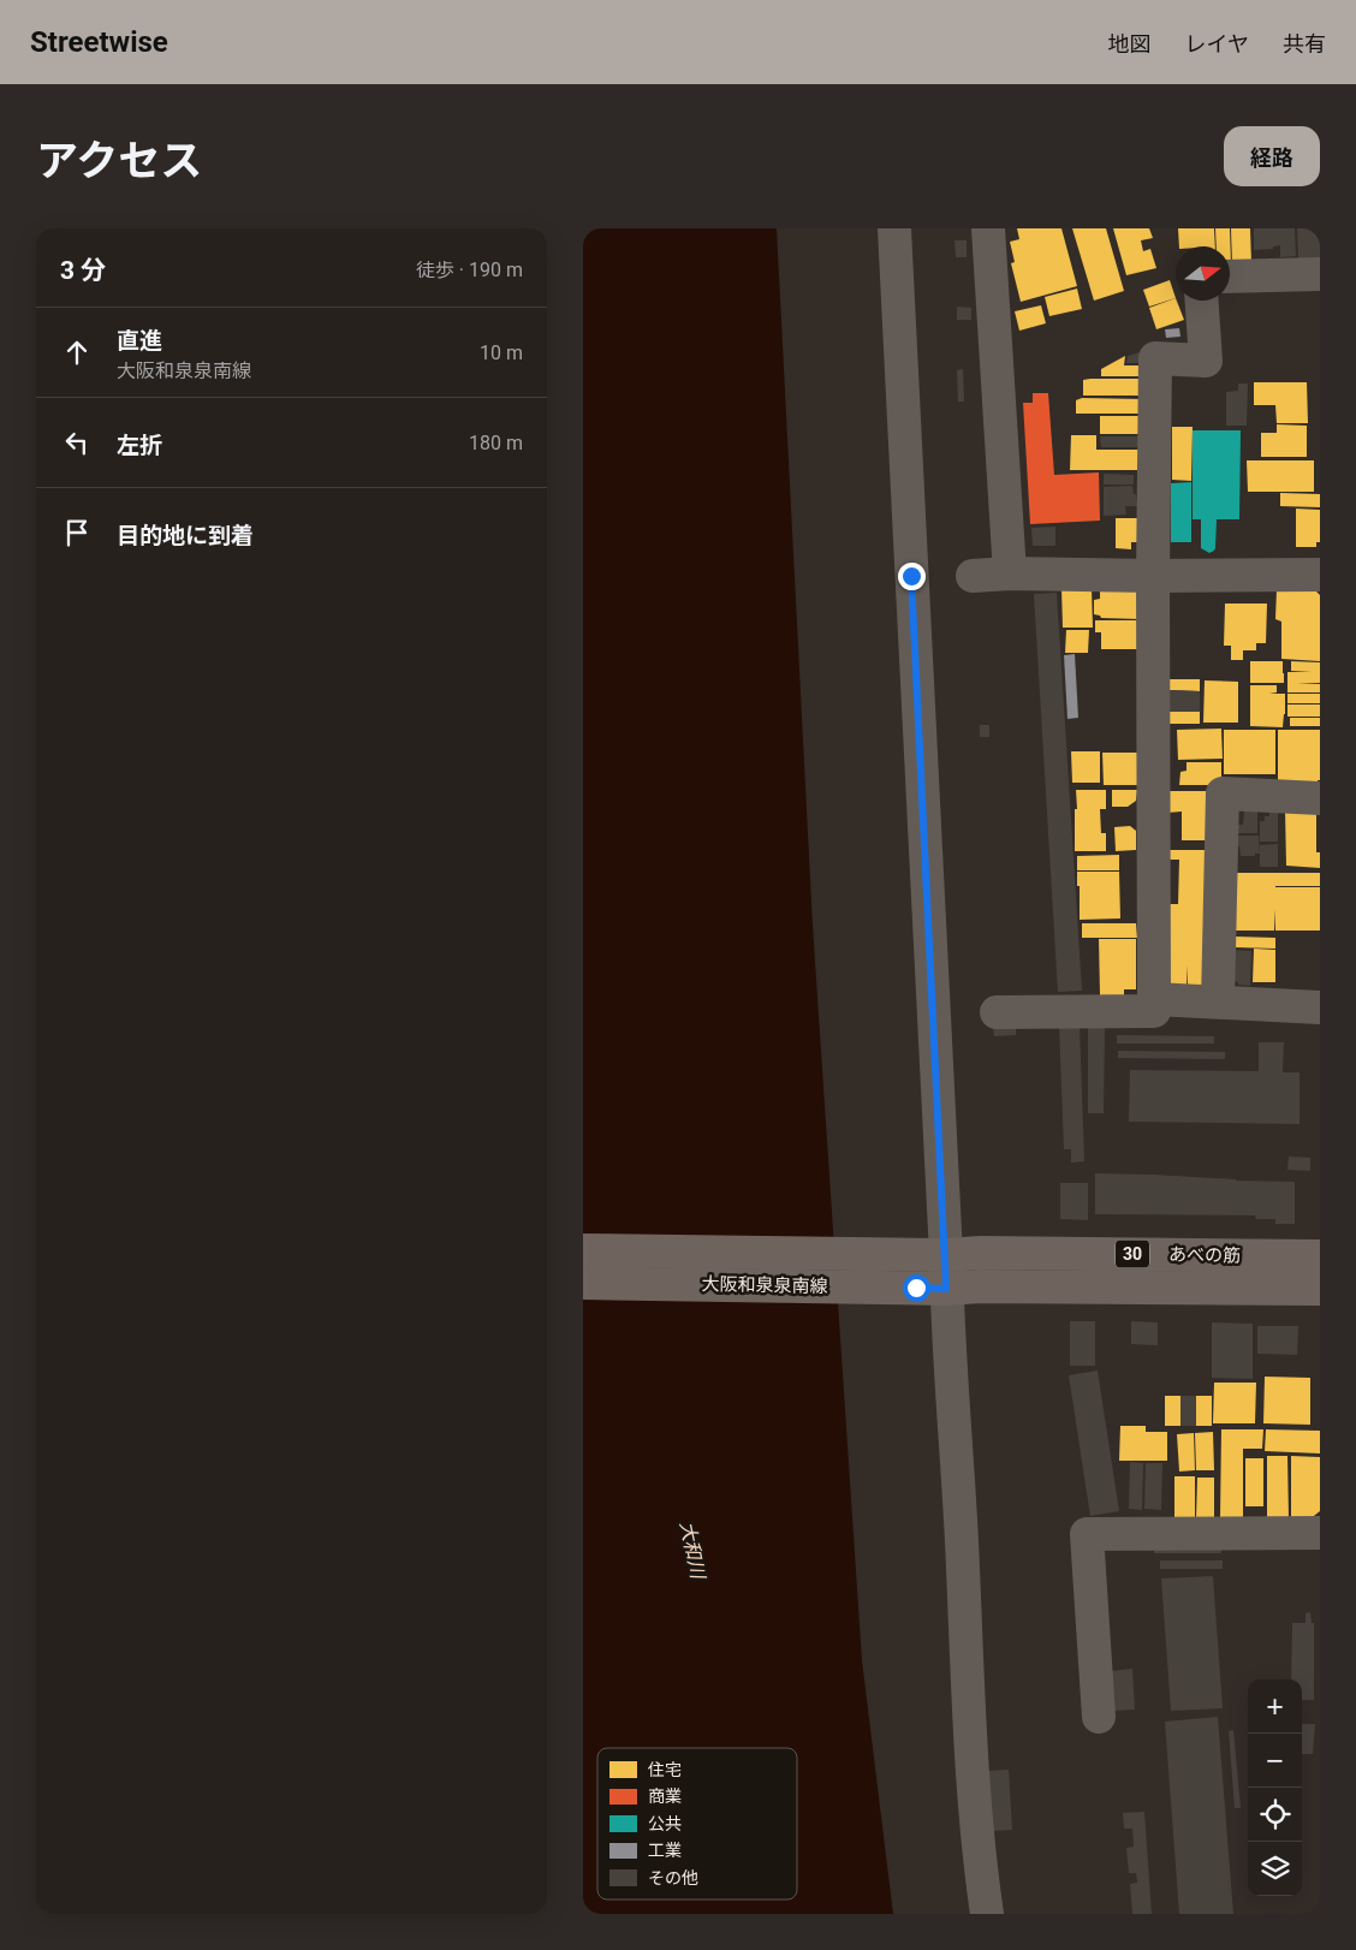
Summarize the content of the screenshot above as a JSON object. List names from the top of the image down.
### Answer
{
  "streets": {
    "main road": ["30", "あべの筋", "大阪和泉泉南線"]
  },
  "crossings": [
    ["あべの筋", "大阪和泉泉南線"]
  ],
  "water": ["大和川"],
  "legend": [
    "住宅",
    "商業",
    "公共",
    "工業",
    "その他"
  ],
  "north": "right",
  "page": {
    "header": "Streetwise",
    "nav": ["地図", "レイヤ", "共有"],
    "title": "アクセス",
    "buttons": "経路",
    "heading": ["3 分", "徒歩 · 190 m"],
    "list": [
      ["直進", "大阪和泉泉南線", "10 m"],
      ["左折", "180 m"],
      "目的地に到着"
    ],
    "map_buttons": ["+", "−"]
  }
}
